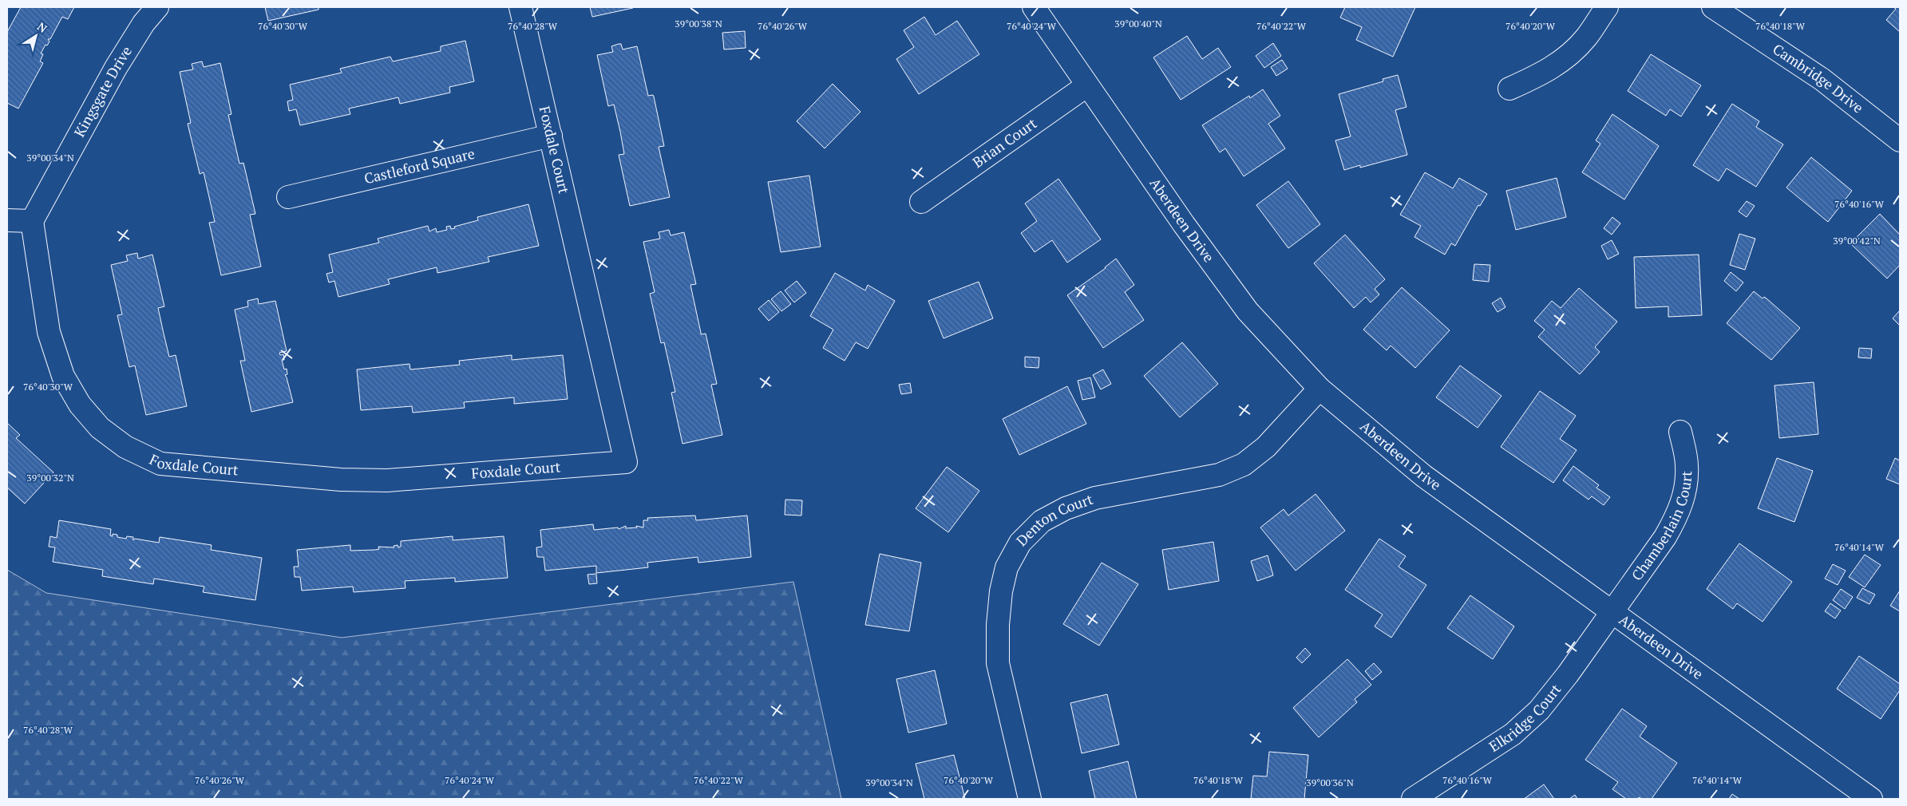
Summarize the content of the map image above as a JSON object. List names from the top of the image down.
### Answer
{
  "streets": {
    "street": [
      "Cambridge Drive",
      "Kingsgate Drive",
      "Brian Court",
      "Foxdale Court",
      "Castleford Square",
      "Aberdeen Drive",
      "Denton Court",
      "Chamberlain Court",
      "Elkridge Court"
    ]
  },
  "crossings": [
    ["Kingsgate Drive", "Foxdale Court"],
    ["Brian Court", "Aberdeen Drive"],
    ["Foxdale Court", "Castleford Square"],
    ["Aberdeen Drive", "Denton Court"],
    ["Aberdeen Drive", "Chamberlain Court"],
    ["Aberdeen Drive", "Elkridge Court"],
    ["Chamberlain Court", "Elkridge Court"]
  ],
  "north": "top right",
  "coordinates": [
    "39°00'38\"N",
    "39°00'40\"N",
    "76°40'30\"W",
    "76°40'28\"W",
    "76°40'26\"W",
    "76°40'24\"W",
    "76°40'22\"W",
    "76°40'20\"W",
    "76°40'18\"W",
    "39°00'34\"N",
    "76°40'16\"W",
    "39°00'42\"N",
    "39°00'32\"N",
    "76°40'14\"W",
    "39°00'36\"N"
  ]
}
